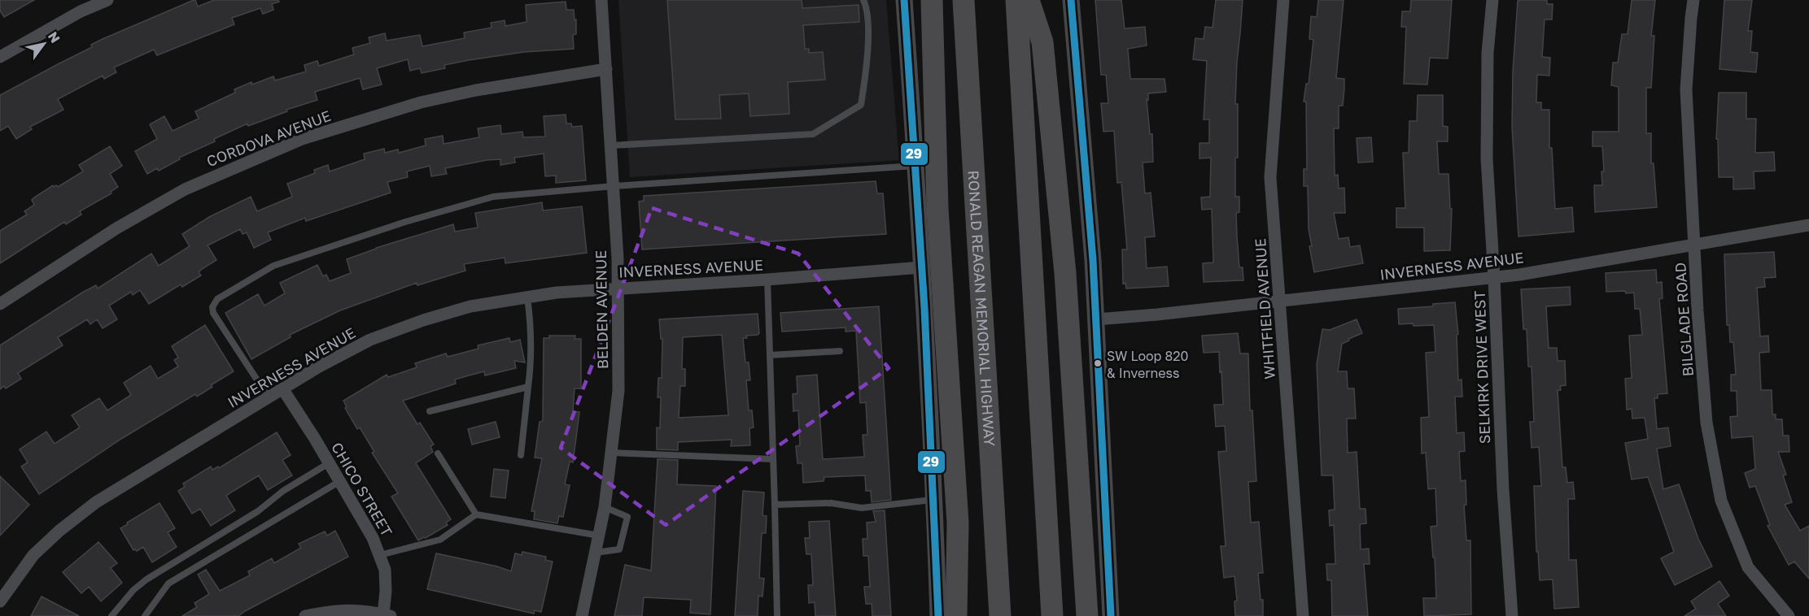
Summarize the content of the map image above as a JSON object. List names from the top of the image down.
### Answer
{
  "streets": {
    "highway": ["RONALD REAGAN MEMORIAL HIGHWAY"],
    "street": [
      "CORDOVA AVENUE",
      "INVERNESS AVENUE",
      "WHITFIELD AVENUE",
      "BELDEN AVENUE",
      "BILGLADE ROAD",
      "SELKIRK DRIVE WEST",
      "CHICO STREET"
    ]
  },
  "crossings": [
    ["CORDOVA AVENUE", "BELDEN AVENUE"],
    ["INVERNESS AVENUE", "WHITFIELD AVENUE"],
    ["INVERNESS AVENUE", "BELDEN AVENUE"],
    ["INVERNESS AVENUE", "BILGLADE ROAD"],
    ["INVERNESS AVENUE", "SELKIRK DRIVE WEST"],
    ["INVERNESS AVENUE", "CHICO STREET"]
  ],
  "places": ["SW Loop 820 & Inverness"],
  "lines": ["transit line 29"],
  "north": "top right"
}
